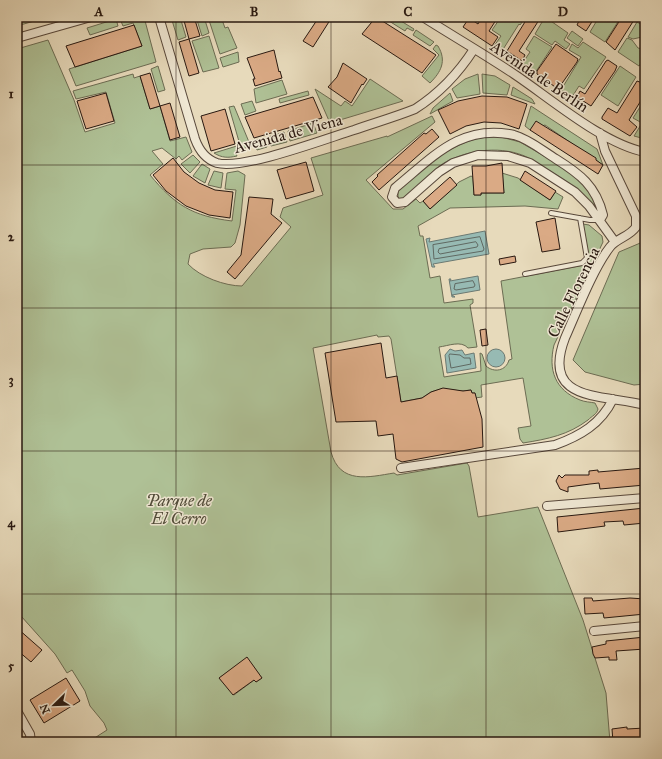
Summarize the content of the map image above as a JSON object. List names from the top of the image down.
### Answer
{
  "streets": {
    "street": ["Avenida de Berlín", "Avenida de Viena", "Calle Florencia"]
  },
  "crossings": [
    ["Avenida de Berlín", "Avenida de Viena"],
    ["Avenida de Berlín", "Calle Florencia"]
  ],
  "parks": ["Parque de El Cerro"],
  "north": "bottom left",
  "grid": {
    "columns": [
      "A",
      "B",
      "C",
      "D"
    ],
    "rows": [
      "1",
      "2",
      "3",
      "4",
      "5"
    ]
  }
}
